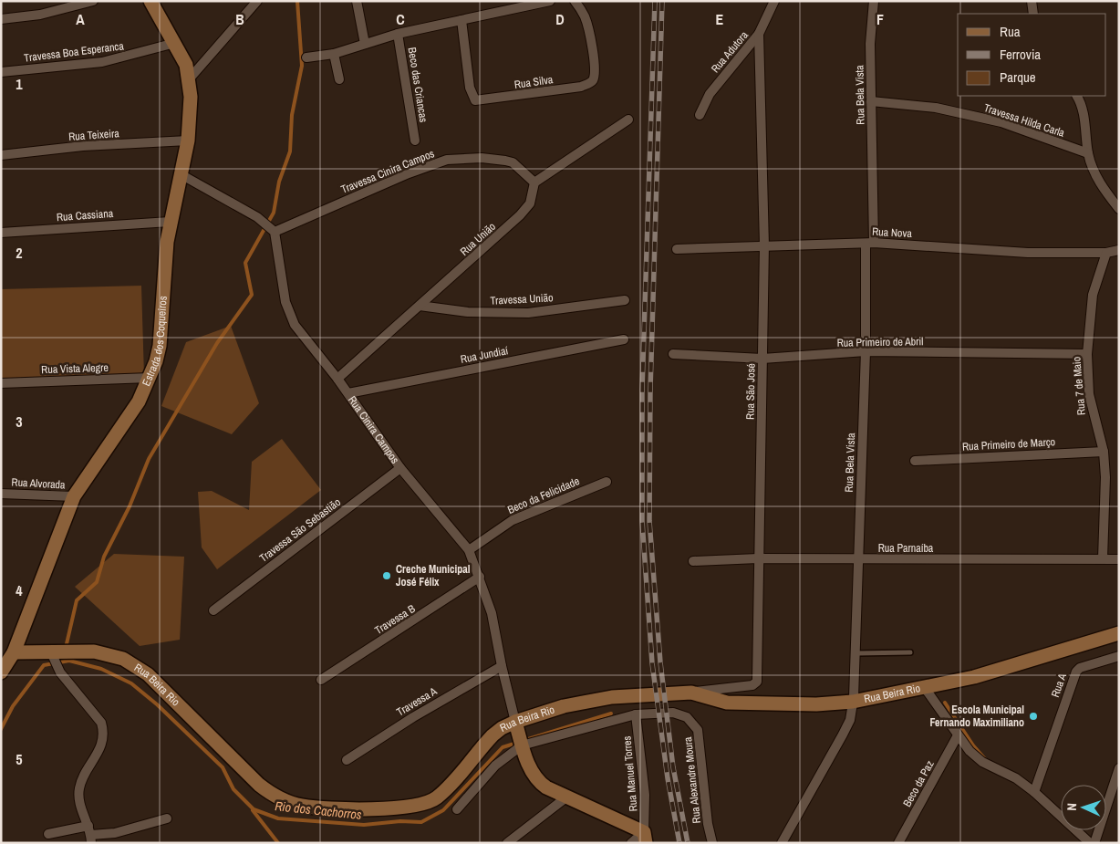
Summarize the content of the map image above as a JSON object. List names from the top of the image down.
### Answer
{
  "streets": {
    "street": [
      "Travessa Boa Esperanca",
      "Rua Adutora",
      "Rua Silva",
      "Beco das Criancas",
      "Rua Bela Vista",
      "Travessa Hilda Carla",
      "Rua Teixeira",
      "Travessa Cinira Campos",
      "Rua Cassiana",
      "Rua Nova",
      "Rua União",
      "Travessa União",
      "Estrada dos Coqueiros",
      "Rua Primeiro de Abril",
      "Rua Jundiaí",
      "Rua Vista Alegre",
      "Rua 7 de Maio",
      "Rua São José",
      "Rua Cinira Campos",
      "Rua Primeiro de Março",
      "Rua Alvorada",
      "Beco da Felicidade",
      "Travessa São Sebastião",
      "Rua Parnaíba",
      "Travessa B",
      "Rua Beira Rio",
      "Rua A",
      "Travessa A",
      "Rua Manuel Torres",
      "Rua Alexandre Moura",
      "Beco da Paz"
    ]
  },
  "crossings": [
    ["Travessa Boa Esperanca", "Estrada dos Coqueiros"],
    ["Rua Adutora", "Rua São José"],
    ["Rua Bela Vista", "Travessa Hilda Carla"],
    ["Rua Bela Vista", "Rua Nova"],
    ["Rua Bela Vista", "Rua Primeiro de Abril"],
    ["Rua Bela Vista", "Rua Parnaíba"],
    ["Rua Bela Vista", "Rua Beira Rio"],
    ["Rua Teixeira", "Estrada dos Coqueiros"],
    ["Travessa Cinira Campos", "Rua União"],
    ["Travessa Cinira Campos", "Rua Cinira Campos"],
    ["Rua Cassiana", "Estrada dos Coqueiros"],
    ["Rua Nova", "Rua 7 de Maio"],
    ["Rua Nova", "Rua São José"],
    ["Rua União", "Travessa União"],
    ["Rua União", "Rua Cinira Campos"],
    ["Estrada dos Coqueiros", "Rua Vista Alegre"],
    ["Estrada dos Coqueiros", "Rua Alvorada"],
    ["Estrada dos Coqueiros", "Rua Beira Rio"],
    ["Rua Primeiro de Abril", "Rua 7 de Maio"],
    ["Rua Primeiro de Abril", "Rua São José"],
    ["Rua Jundiaí", "Rua Cinira Campos"],
    ["Rua 7 de Maio", "Rua Primeiro de Março"],
    ["Rua 7 de Maio", "Rua Parnaíba"],
    ["Rua São José", "Rua Parnaíba"],
    ["Rua São José", "Rua Beira Rio"],
    ["Rua Cinira Campos", "Beco da Felicidade"],
    ["Rua Cinira Campos", "Travessa São Sebastião"],
    ["Rua Cinira Campos", "Travessa B"],
    ["Rua Cinira Campos", "Rua Beira Rio"],
    ["Rua Cinira Campos", "Travessa A"],
    ["Rua Manuel Torres", "Rua Alexandre Moura"]
  ],
  "water": ["Rio dos Cachorros"],
  "places": ["Creche Municipal José Félix", "Escola Municipal Fernando Maximiliano"],
  "legend": ["Rua", "Ferrovia", "Parque"],
  "north": "left",
  "grid": {
    "columns": [
      "A",
      "B",
      "C",
      "D",
      "E",
      "F"
    ],
    "rows": [
      "1",
      "2",
      "3",
      "4",
      "5"
    ]
  }
}
